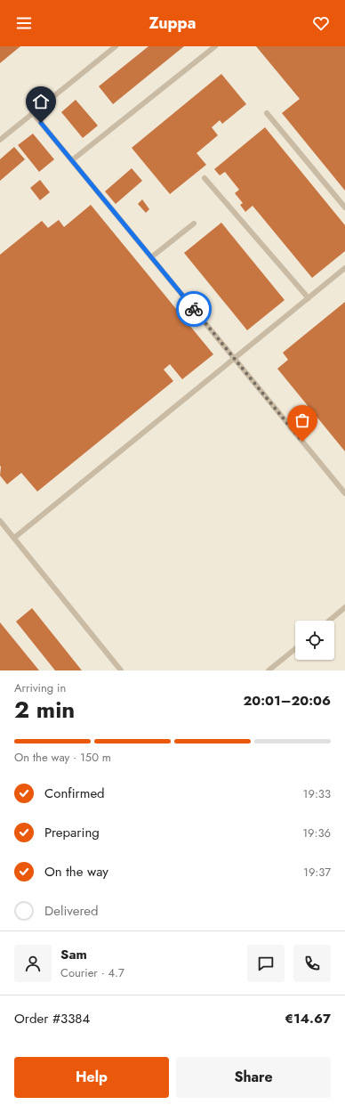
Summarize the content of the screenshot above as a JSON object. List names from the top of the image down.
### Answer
{
  "page": {
    "header": "Zuppa",
    "heading": ["2 min", "Arriving in", "20:01–20:06"],
    "panel": [
      "Sam",
      "Courier · 4.7",
      "Order #3384",
      "€14.67"
    ],
    "bar": "On the way · 150 m",
    "list": [
      ["Confirmed", "19:33"],
      ["Preparing", "19:36"],
      ["On the way", "19:37"],
      "Delivered"
    ],
    "buttons": ["Help", "Share"]
  }
}
